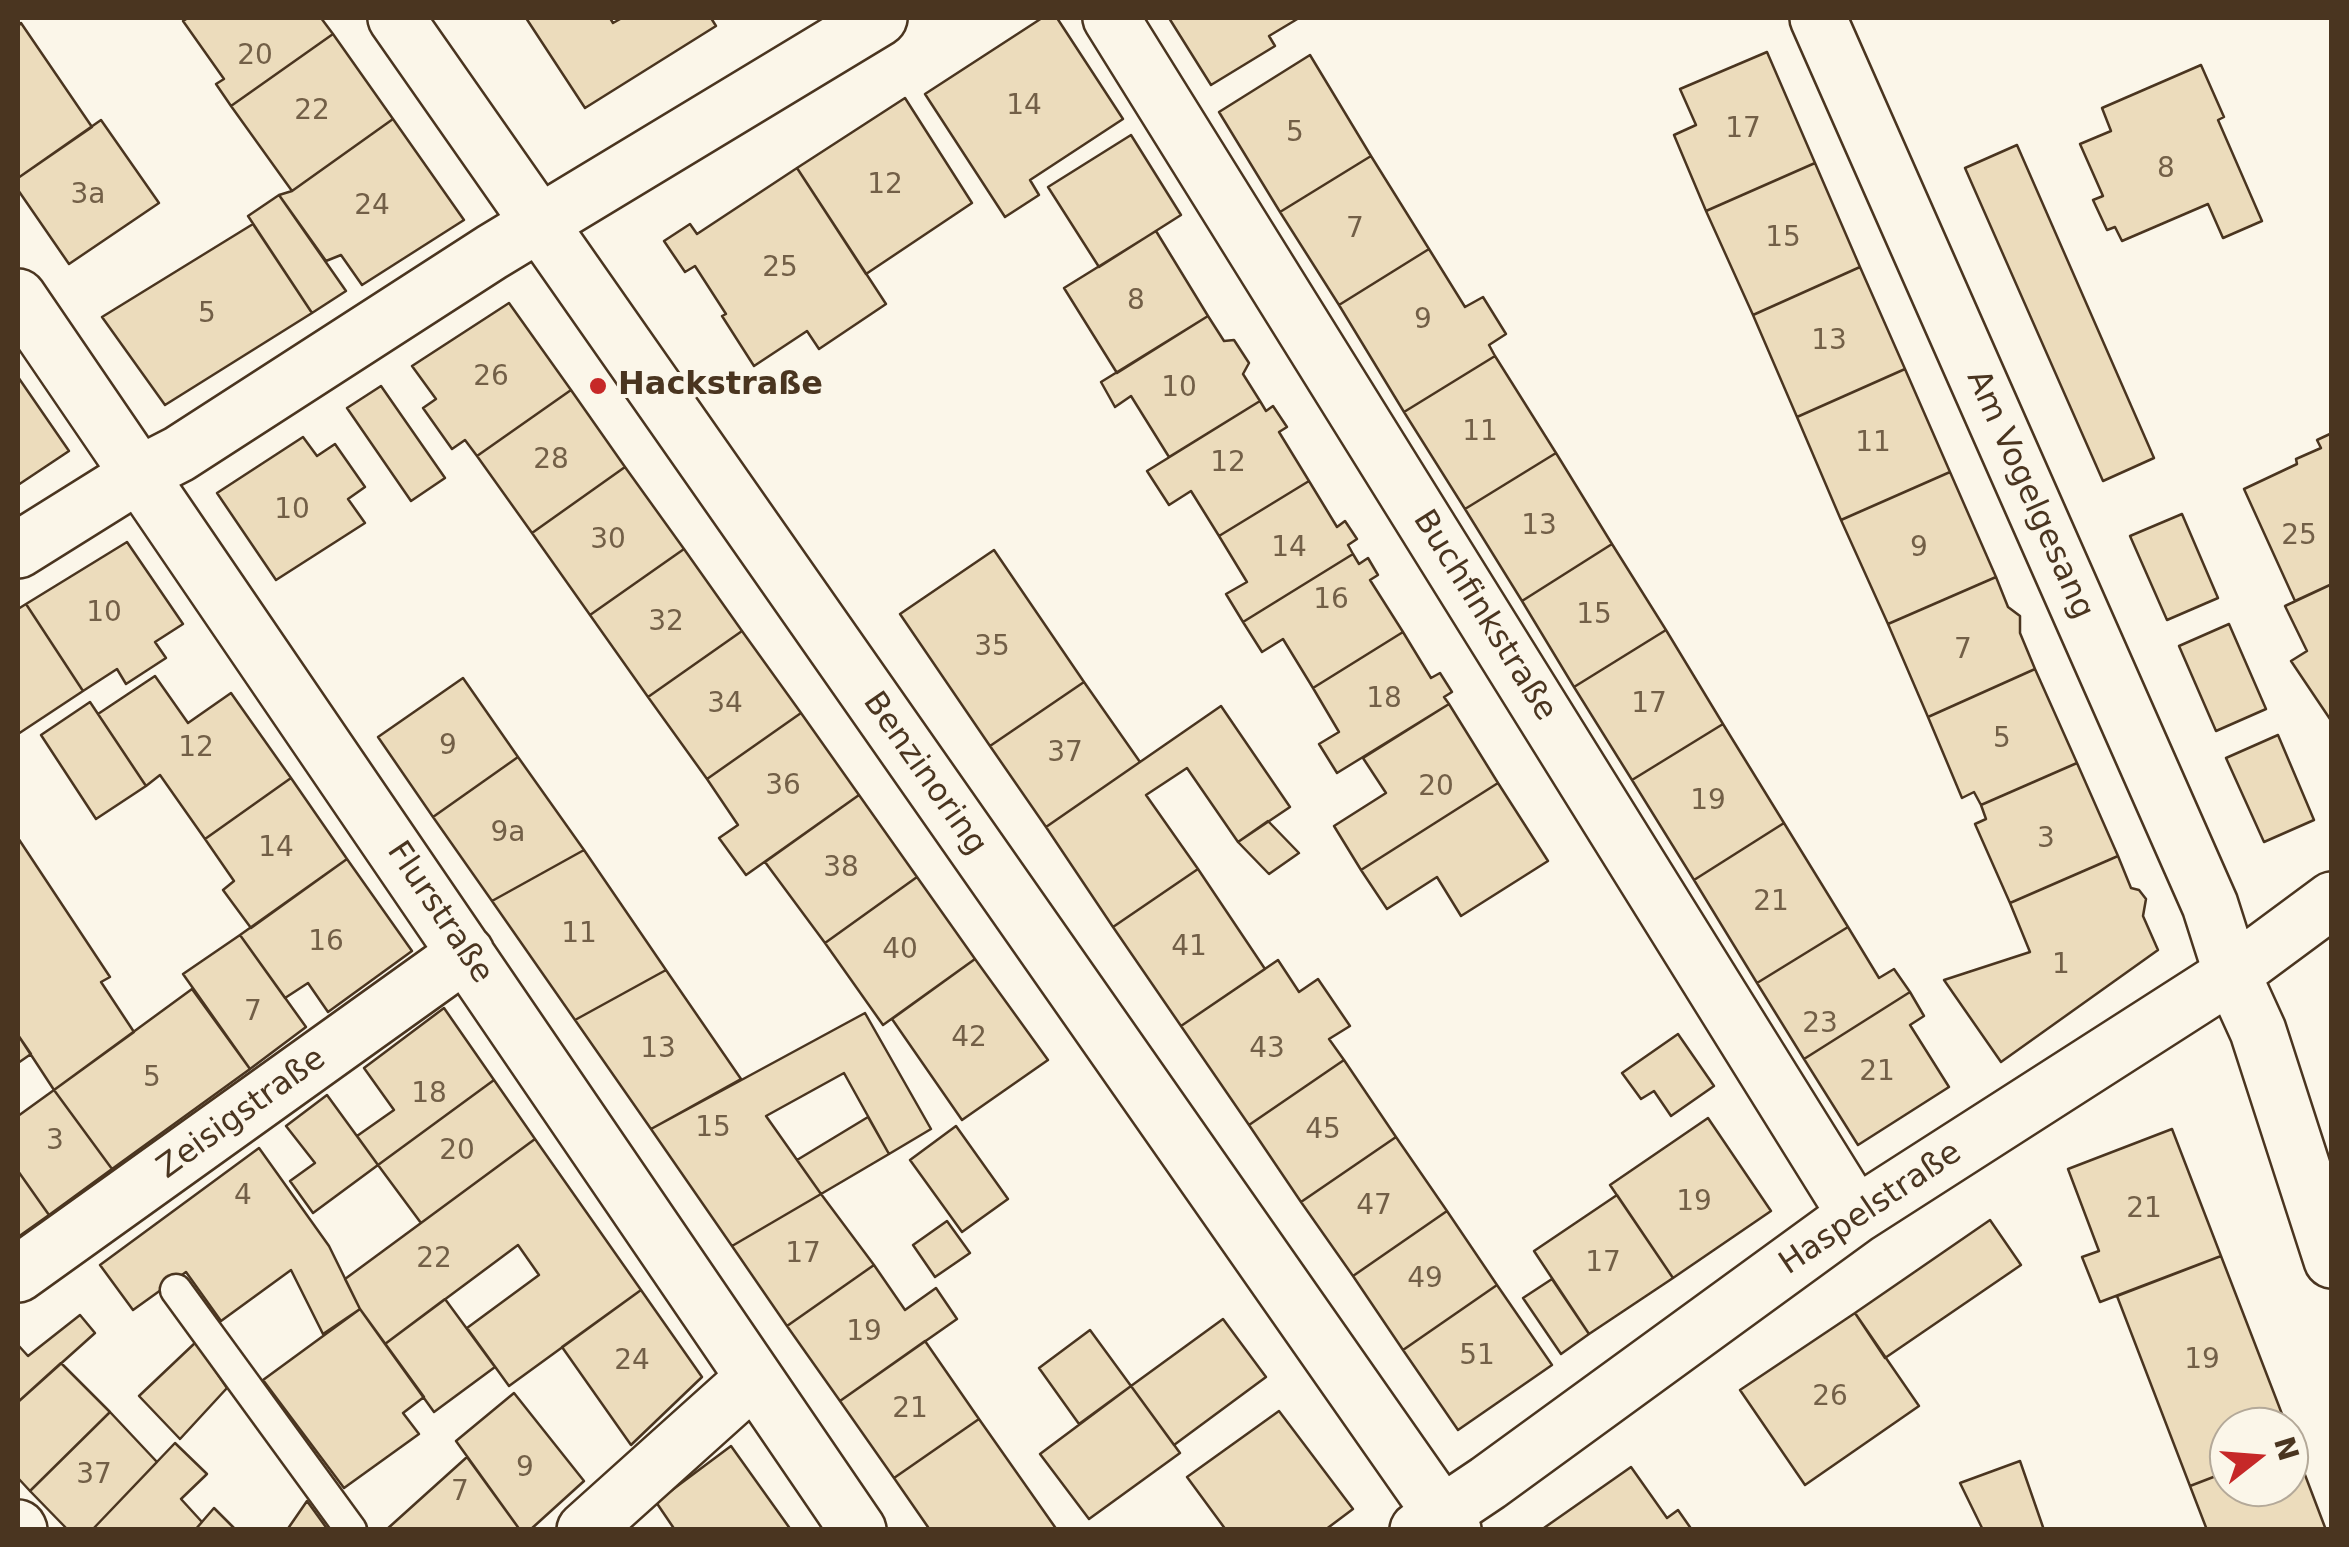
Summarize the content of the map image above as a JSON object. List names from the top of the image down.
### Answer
{
  "streets": {
    "street": [
      "Am Vogelgesang",
      "Buchfinkstraße",
      "Benzinoring",
      "Flurstraße",
      "Zeisigstraße",
      "Haspelstraße"
    ]
  },
  "crossings": [
    ["Am Vogelgesang", "Haspelstraße"],
    ["Buchfinkstraße", "Haspelstraße"],
    ["Benzinoring", "Haspelstraße"],
    ["Flurstraße", "Zeisigstraße"]
  ],
  "places": ["Hackstraße"],
  "house_numbers": [
    "20",
    "14",
    "22",
    "17",
    "5",
    "8",
    "12",
    "3a",
    "24",
    "7",
    "15",
    "25",
    "8",
    "5",
    "9",
    "13",
    "26",
    "10",
    "11",
    "11",
    "28",
    "12",
    "10",
    "13",
    "25",
    "30",
    "14",
    "9",
    "16",
    "10",
    "15",
    "32",
    "35",
    "7",
    "18",
    "34",
    "17",
    "5",
    "9",
    "12",
    "37",
    "36",
    "20",
    "19",
    "9a",
    "3",
    "14",
    "38",
    "21",
    "11",
    "16",
    "41",
    "40",
    "1",
    "7",
    "23",
    "42",
    "13",
    "43",
    "21",
    "5",
    "18",
    "15",
    "45",
    "3",
    "20",
    "4",
    "19",
    "47",
    "21",
    "17",
    "22",
    "17",
    "49",
    "19",
    "51",
    "19",
    "24",
    "26",
    "21",
    "9",
    "37",
    "7"
  ],
  "north": "right"
}
